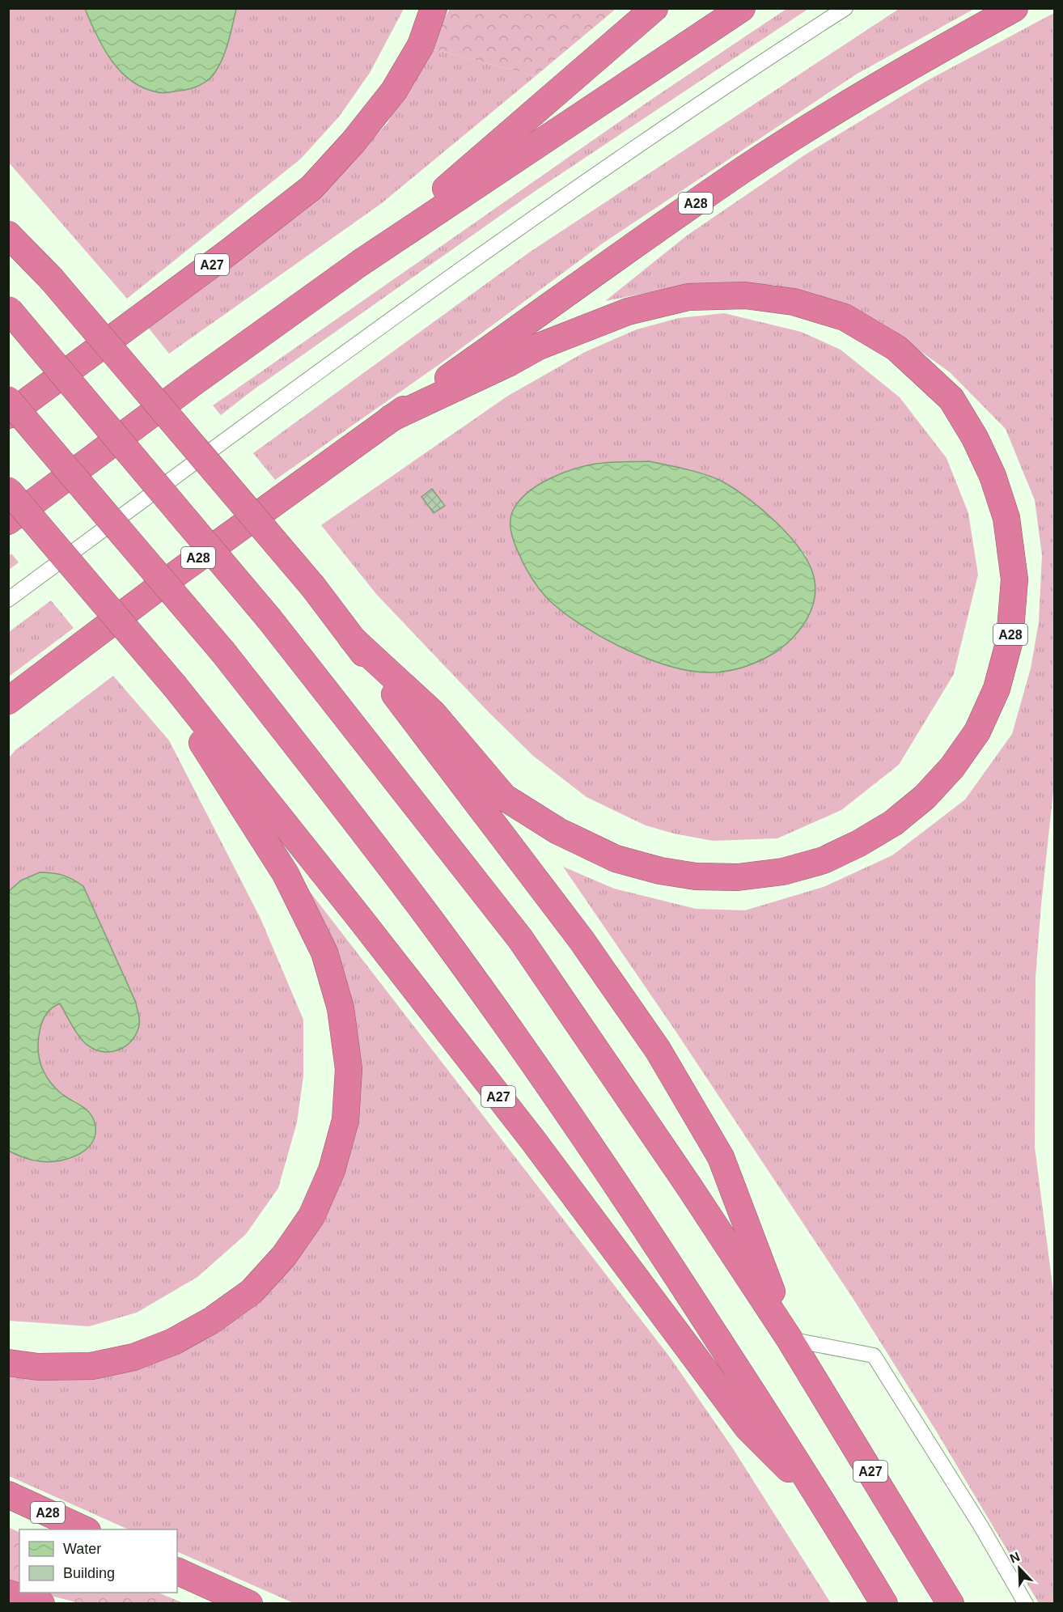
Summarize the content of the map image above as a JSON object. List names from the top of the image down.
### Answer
{
  "streets": {
    "highway": ["A28", "A27"]
  },
  "crossings": [
    ["A28", "A27"]
  ],
  "legend": ["Water", "Building"],
  "north": "top left"
}
